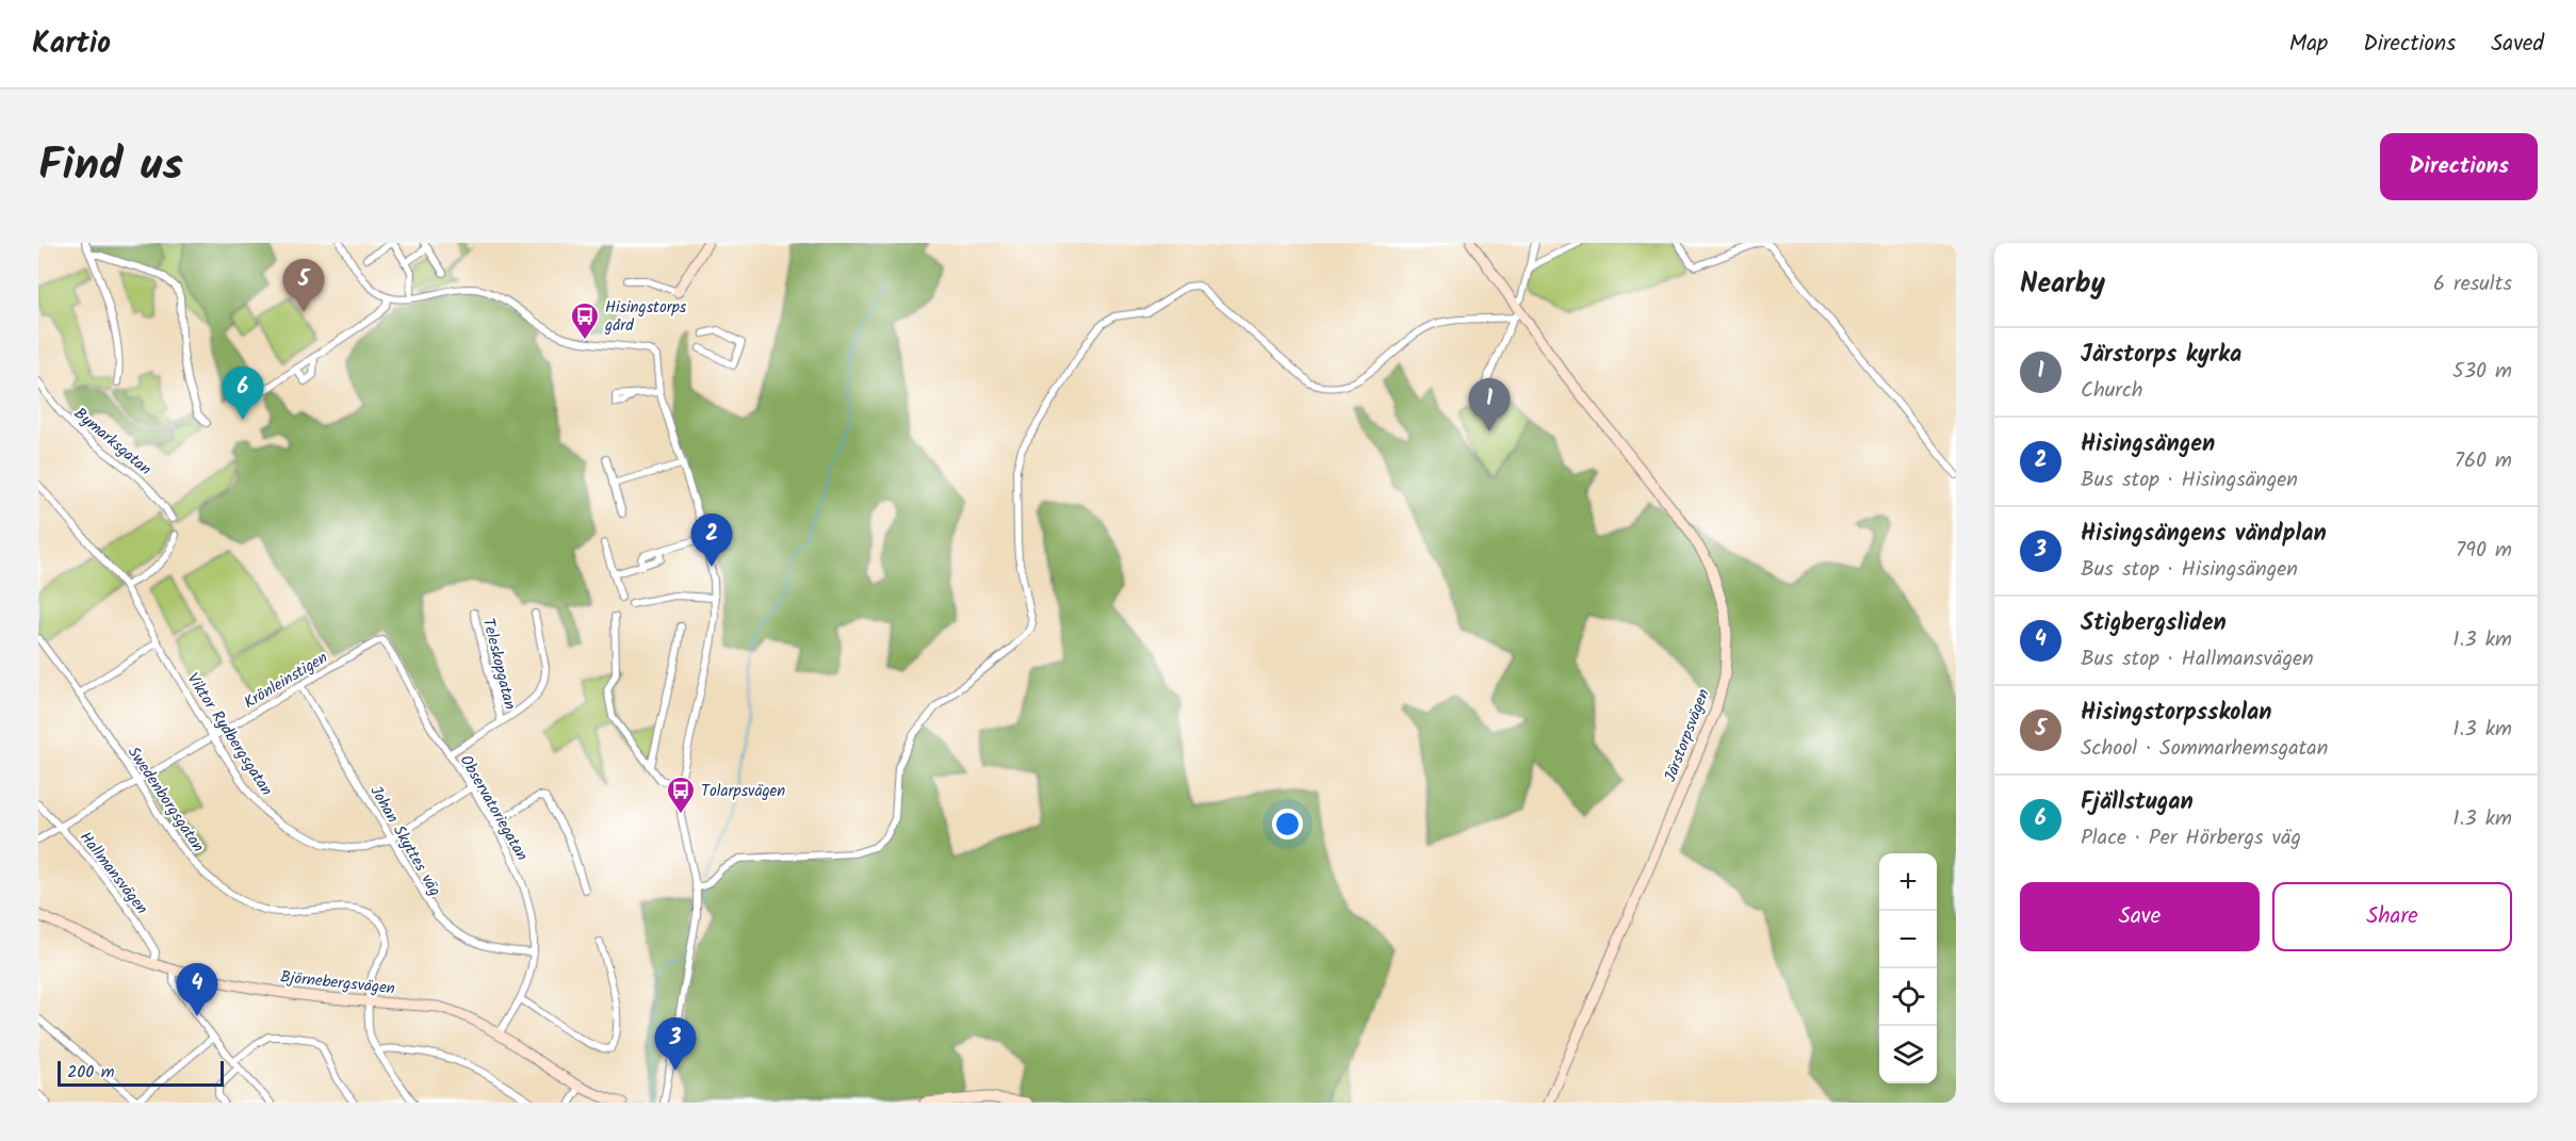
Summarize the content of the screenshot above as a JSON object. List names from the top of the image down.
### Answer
{
  "streets": {
    "street": [
      "Bymarksgatan",
      "Teleskopgatan",
      "Krönleinstigen",
      "Viktor Rydbergsgatan",
      "Järstorpsvägen",
      "Swedenborgsgatan",
      "Observatoriegatan",
      "Johan Skyttes väg",
      "Hallmansvägen",
      "Björnebergsvägen"
    ]
  },
  "crossings": [
    ["Krönleinstigen", "Viktor Rydbergsgatan"],
    ["Krönleinstigen", "Swedenborgsgatan"],
    ["Krönleinstigen", "Observatoriegatan"],
    ["Krönleinstigen", "Johan Skyttes väg"],
    ["Krönleinstigen", "Hallmansvägen"],
    ["Viktor Rydbergsgatan", "Observatoriegatan"],
    ["Viktor Rydbergsgatan", "Johan Skyttes väg"],
    ["Swedenborgsgatan", "Björnebergsvägen"],
    ["Observatoriegatan", "Johan Skyttes väg"],
    ["Observatoriegatan", "Björnebergsvägen"],
    ["Hallmansvägen", "Björnebergsvägen"]
  ],
  "places": {
    "bus stop": ["Hisingstorps gård", "Tolarpsvägen"]
  },
  "scale_bar": "200 m",
  "page": {
    "header": "Kartio",
    "nav": ["Map", "Directions", "Saved"],
    "title": "Find us",
    "buttons": [
      "Directions",
      ["Save", "Share"]
    ],
    "heading": ["Nearby", "6 results"],
    "pins": [
      "5",
      "6",
      "1",
      "2",
      "4",
      "3"
    ],
    "list": [
      {
        "mark": "1",
        "name": "Järstorps kyrka",
        "note": "Church",
        "value": "530 m"
      },
      {
        "mark": "2",
        "name": "Hisingsängen",
        "note": "Bus stop · Hisingsängen",
        "value": "760 m"
      },
      {
        "mark": "3",
        "name": "Hisingsängens vändplan",
        "note": "Bus stop · Hisingsängen",
        "value": "790 m"
      },
      {
        "mark": "4",
        "name": "Stigbergsliden",
        "note": "Bus stop · Hallmansvägen",
        "value": "1.3 km"
      },
      {
        "mark": "5",
        "name": "Hisingstorpsskolan",
        "note": "School · Sommarhemsgatan",
        "value": "1.3 km"
      },
      {
        "mark": "6",
        "name": "Fjällstugan",
        "note": "Place · Per Hörbergs väg",
        "value": "1.3 km"
      }
    ],
    "map_buttons": ["+", "−"],
    "scale": "200 m"
  }
}
